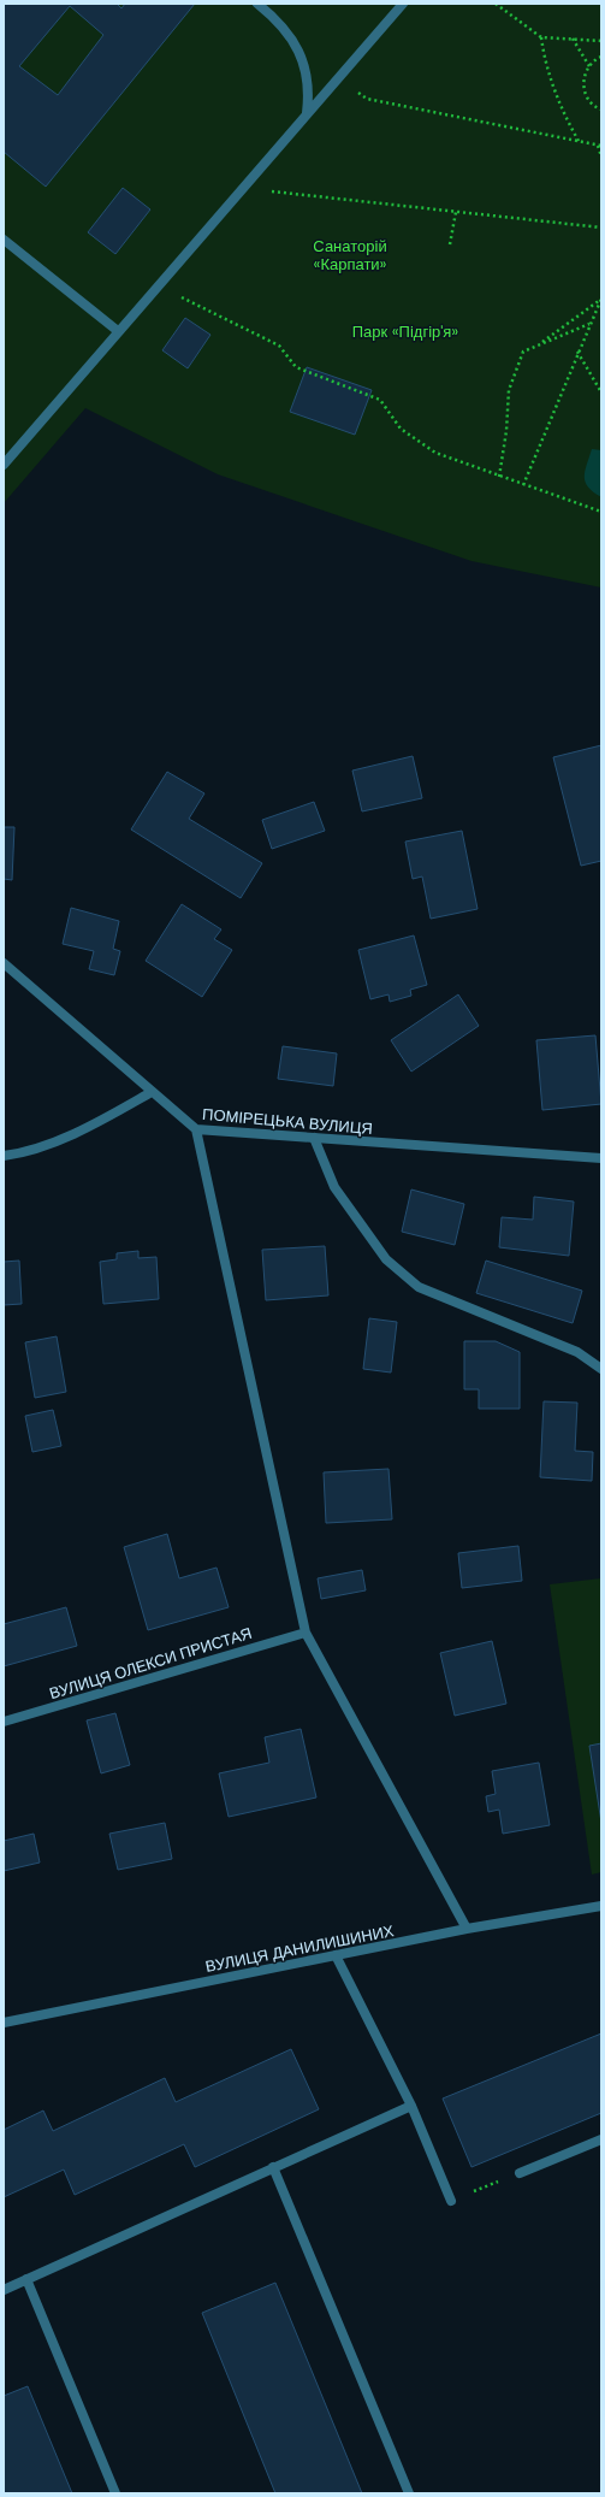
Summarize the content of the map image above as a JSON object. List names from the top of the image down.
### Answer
{
  "streets": {
    "street": ["ПОМІРЕЦЬКА ВУЛИЦЯ", "ВУЛИЦЯ ОЛЕКСИ ПРИСТАЯ", "ВУЛИЦЯ ДАНИЛИШИНИХ"]
  },
  "parks": ["Санаторій «Карпати»", "Парк «Підгір'я»"]
}
